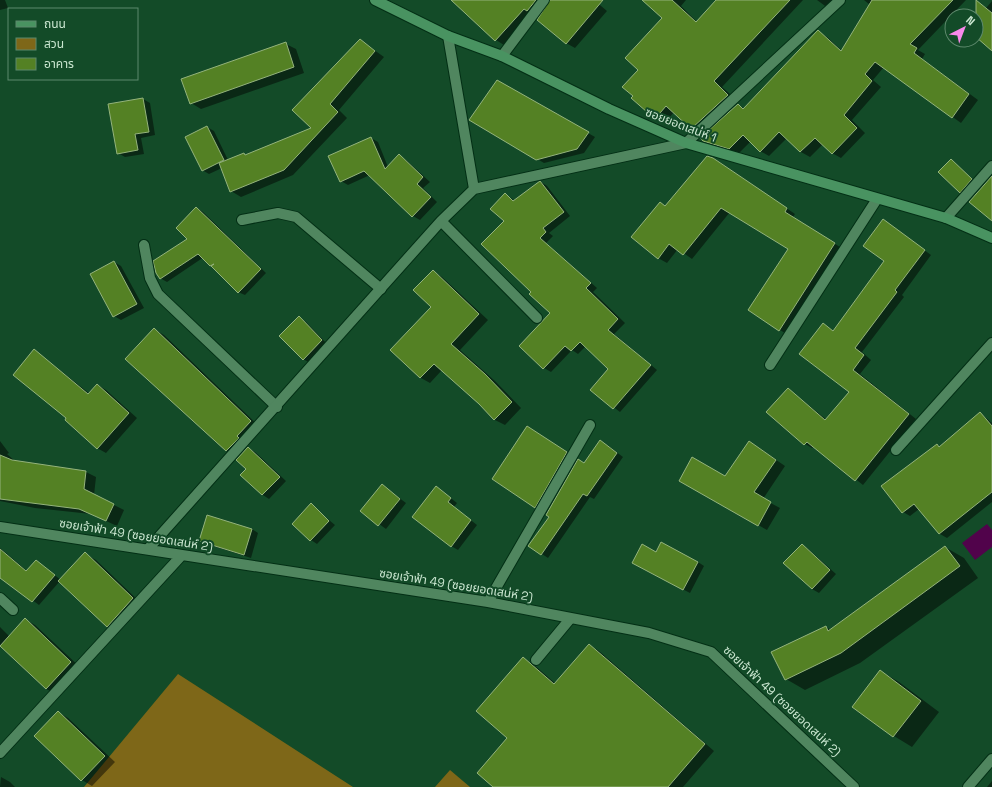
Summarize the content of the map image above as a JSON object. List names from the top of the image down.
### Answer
{
  "streets": {
    "street": ["ซอยยอดเสน่ห์ 1", "ซอยเจ้าฟ้า 49 (ซอยยอดเสน่ห์ 2)"]
  },
  "legend": ["ถนน", "สวน", "อาคาร"],
  "north": "top right"
}
